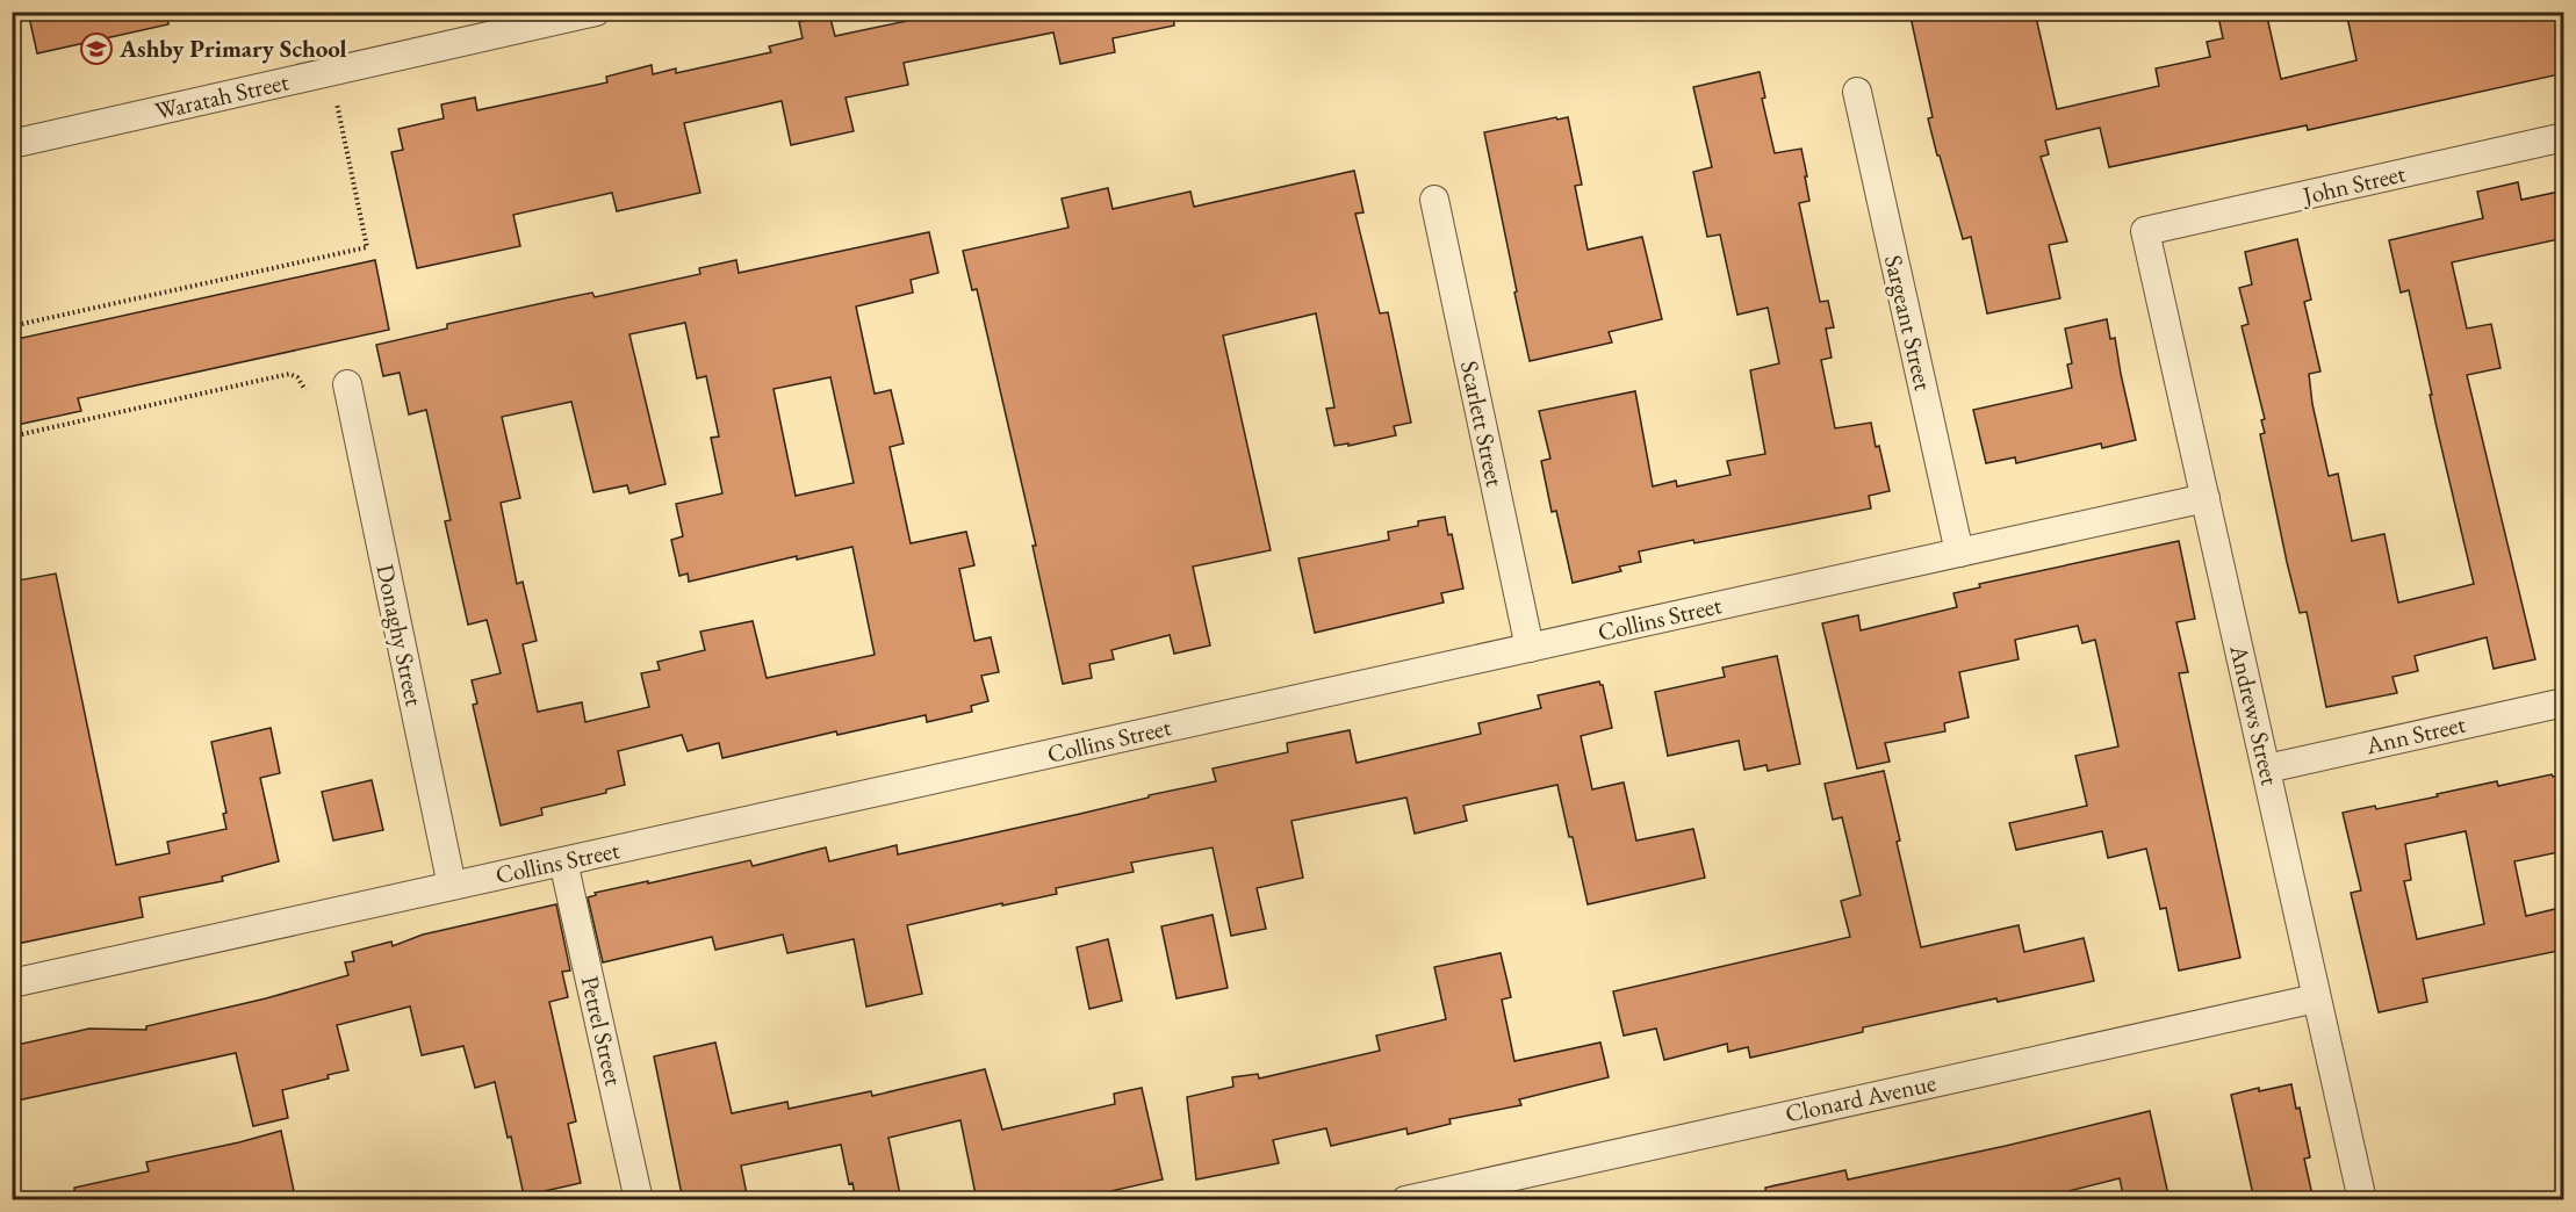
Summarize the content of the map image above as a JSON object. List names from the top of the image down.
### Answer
{
  "streets": {
    "street": [
      "Waratah Street",
      "John Street",
      "Sargeant Street",
      "Scarlett Street",
      "Collins Street",
      "Donaghy Street",
      "Andrews Street",
      "Ann Street",
      "Petrel Street",
      "Clonard Avenue"
    ]
  },
  "crossings": [
    ["John Street", "Andrews Street"],
    ["Sargeant Street", "Collins Street"],
    ["Scarlett Street", "Collins Street"],
    ["Collins Street", "Donaghy Street"],
    ["Collins Street", "Andrews Street"],
    ["Collins Street", "Petrel Street"],
    ["Andrews Street", "Ann Street"],
    ["Andrews Street", "Clonard Avenue"]
  ],
  "places": {
    "school or university": ["Ashby Primary School"]
  }
}
